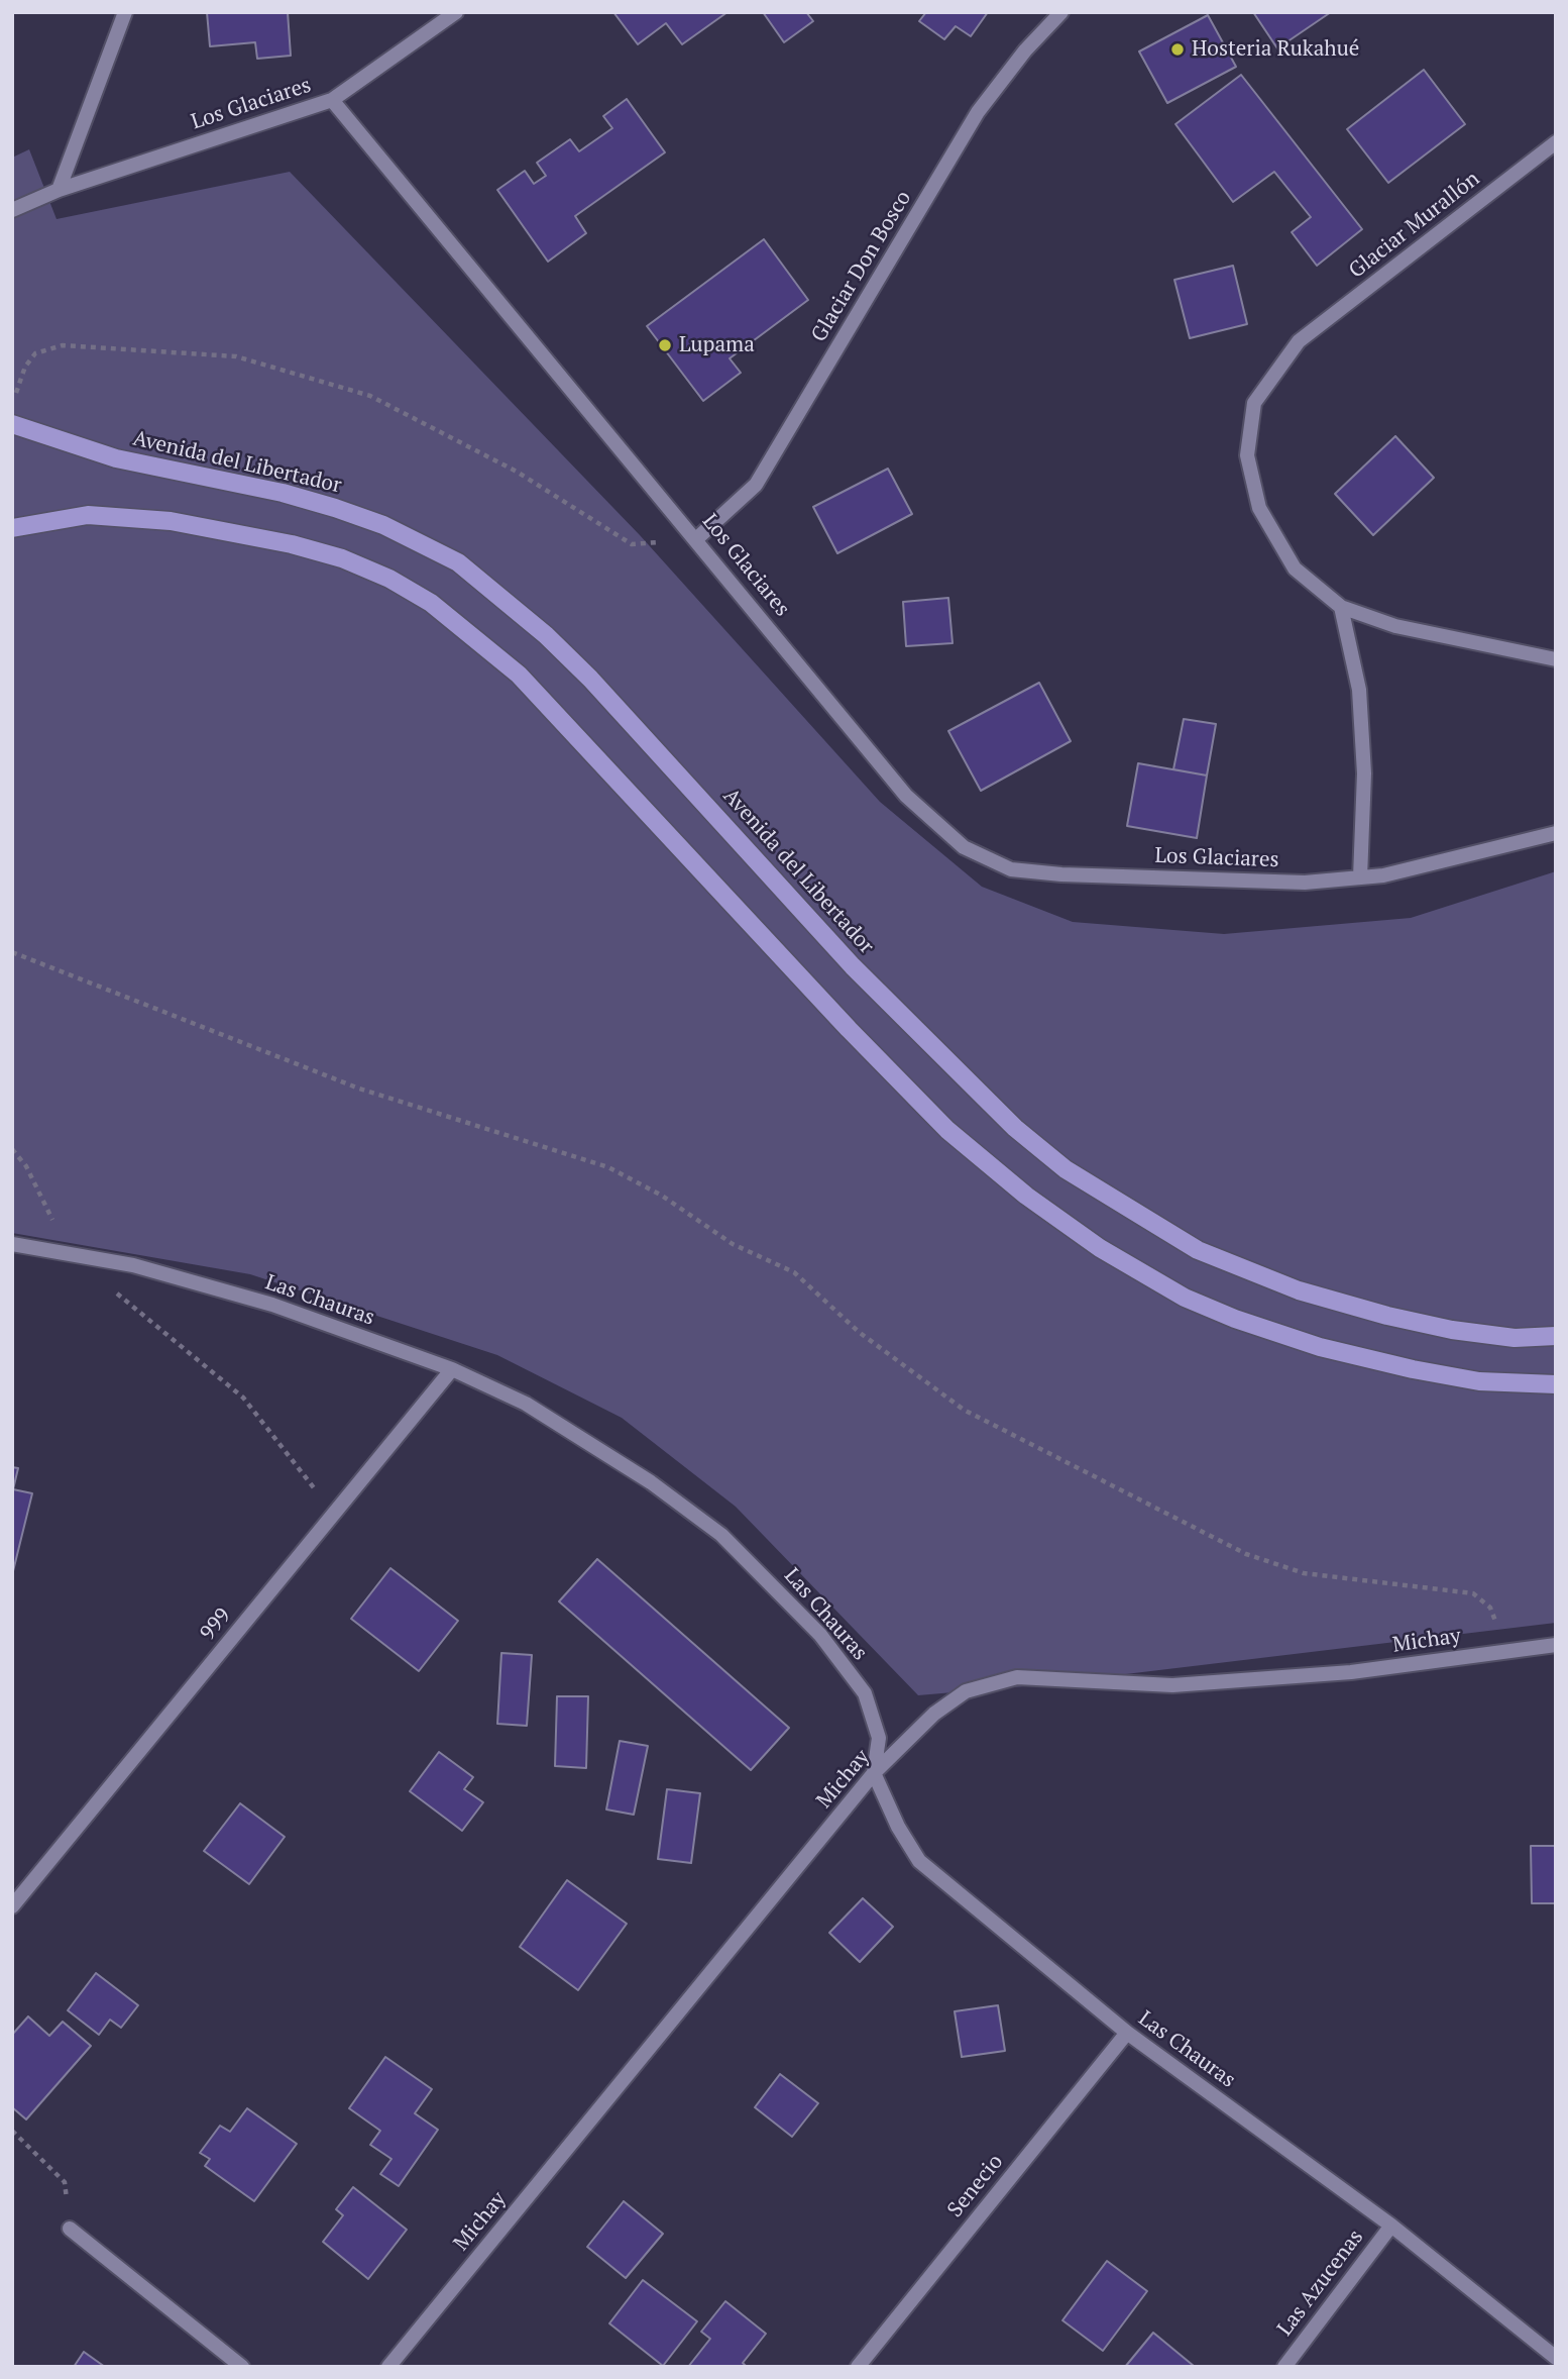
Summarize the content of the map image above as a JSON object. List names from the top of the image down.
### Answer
{
  "streets": {
    "main road": ["Avenida del Libertador"],
    "street": [
      "Los Glaciares",
      "Glaciar Murallón",
      "Glaciar Don Bosco",
      "Las Chauras",
      "999",
      "Michay",
      "Senecio",
      "Las Azucenas"
    ]
  },
  "crossings": [
    ["Los Glaciares", "Glaciar Don Bosco"],
    ["Las Chauras", "999"],
    ["Las Chauras", "Michay"],
    ["Las Chauras", "Senecio"],
    ["Las Chauras", "Las Azucenas"]
  ],
  "places": ["Hosteria Rukahué", "Lupama"]
}
